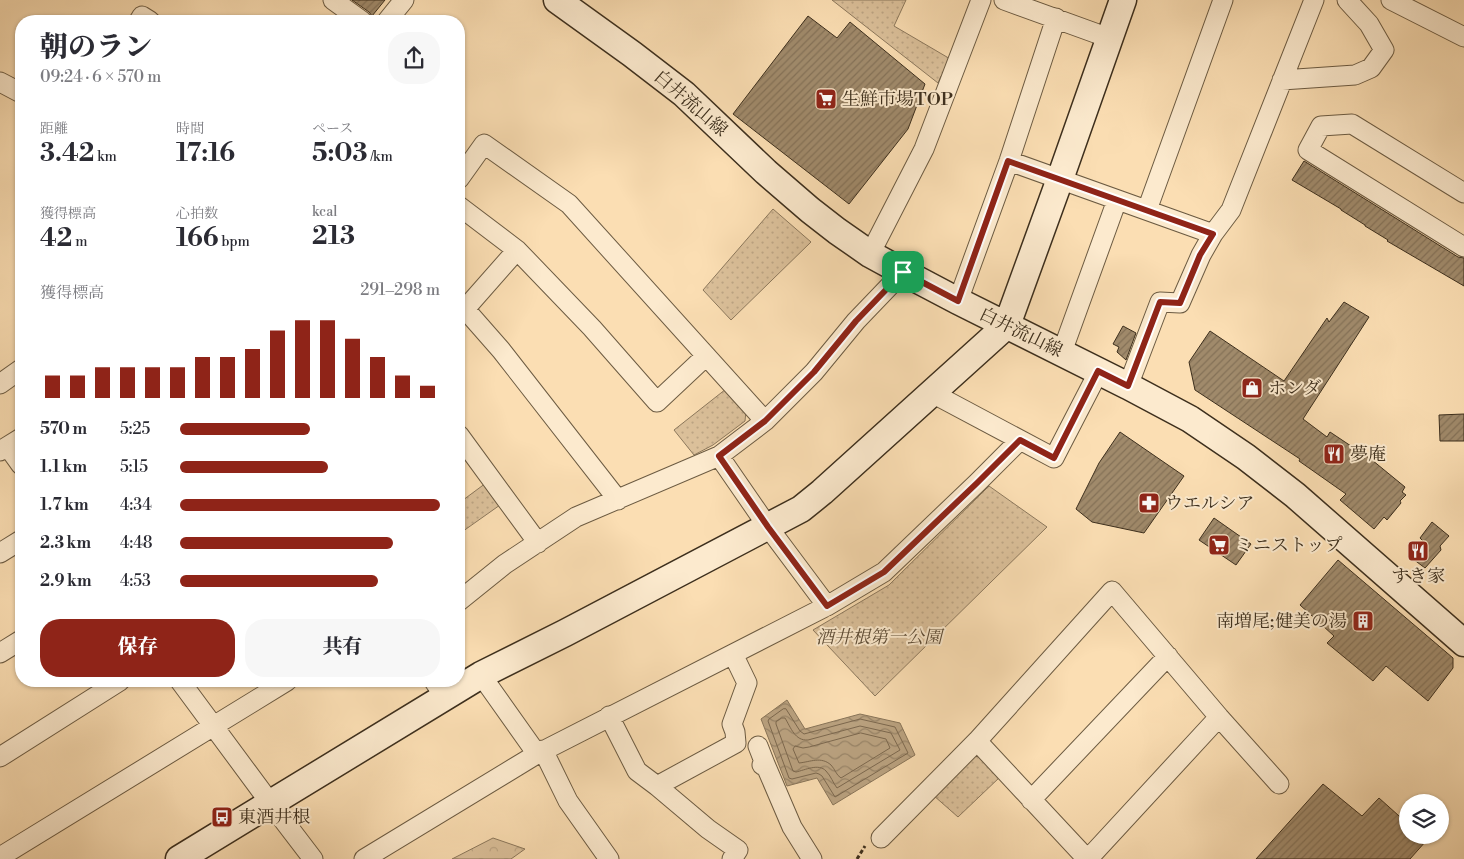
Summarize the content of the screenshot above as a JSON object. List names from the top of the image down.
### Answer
{
  "streets": {
    "street": ["白井流山線"]
  },
  "parks": ["酒井根第一公園"],
  "places": {
    "supermarket": ["生鮮市場TOP", "ミニストップ"],
    "shop": ["ホンダ"],
    "restaurant": ["夢庵", "すき家"],
    "pharmacy": ["ウエルシア"],
    "building": ["南増尾;健美の湯"],
    "bus stop": ["東酒井根"]
  },
  "page": {
    "heading": ["朝のラン", "09:24 · 6 × 570 m"],
    "stats": [
      ["距離", "3.42 km"],
      ["時間", "17:16"],
      ["ペース", "5:03 /km"],
      ["獲得標高", "42 m"],
      ["心拍数", "166 bpm"],
      ["kcal", "213"]
    ],
    "chart": ["獲得標高", "291–298 m"],
    "list": [
      {
        "name": "570 m",
        "note": "5:25"
      },
      {
        "name": "1.1 km",
        "note": "5:15"
      },
      {
        "name": "1.7 km",
        "note": "4:34"
      },
      {
        "name": "2.3 km",
        "note": "4:48"
      },
      {
        "name": "2.9 km",
        "note": "4:53"
      }
    ],
    "buttons": ["保存", "共有"]
  }
}
